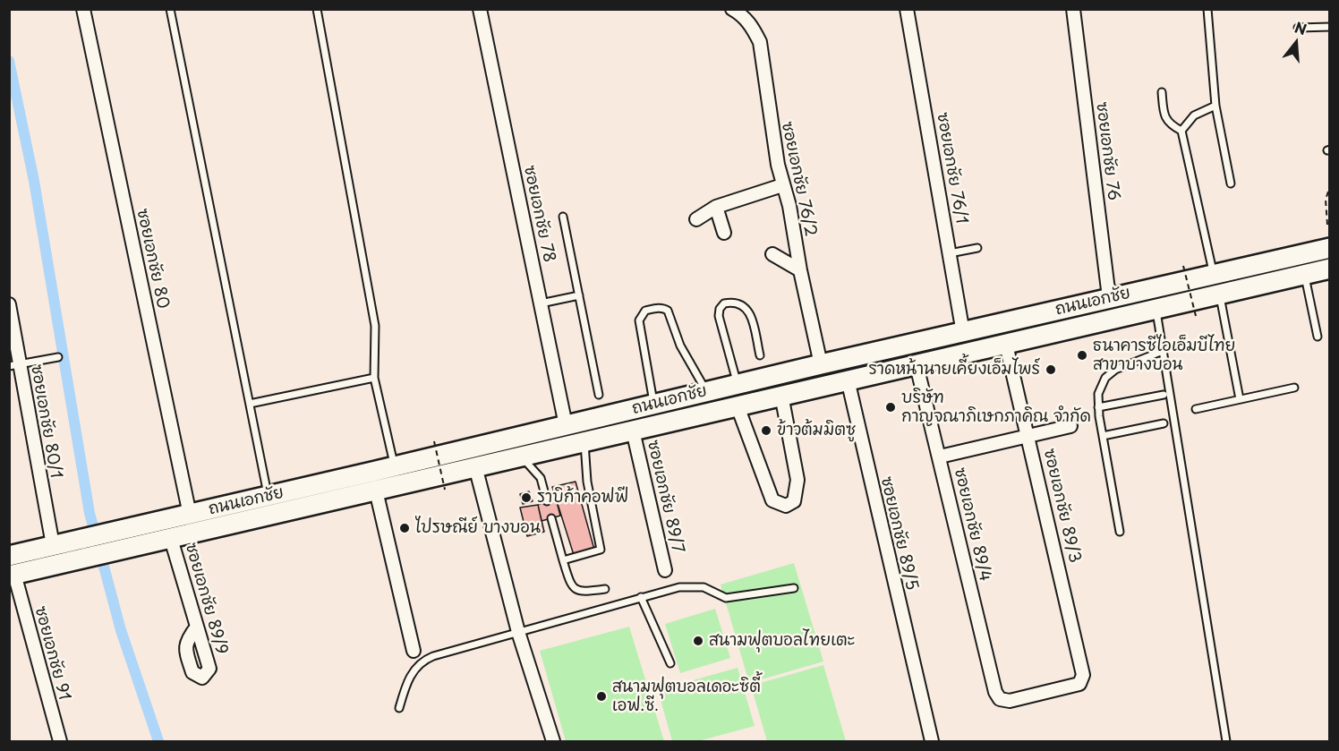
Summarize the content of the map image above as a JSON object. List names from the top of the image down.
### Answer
{
  "streets": {
    "main road": ["ถนนเอกชัย"],
    "street": [
      "ซอยเอกชัย 76",
      "ซอยเอกชัย 76/1",
      "ซอยเอกชัย 76/2",
      "ซอยเอกชัย 78",
      "ซอยเอกชัย 80",
      "ซอยเอกชัย 80/1",
      "ซอยเอกชัย 89/7",
      "ซอยเอกชัย 89/3",
      "ซอยเอกชัย 89/4",
      "ซอยเอกชัย 89/5",
      "ซอยเอกชัย 89/9",
      "ซอยเอกชัย 91"
    ]
  },
  "crossings": [
    ["ซอยเอกชัย 76", "ถนนเอกชัย"],
    ["ซอยเอกชัย 76/1", "ถนนเอกชัย"],
    ["ซอยเอกชัย 76/2", "ถนนเอกชัย"],
    ["ซอยเอกชัย 78", "ถนนเอกชัย"],
    ["ซอยเอกชัย 80", "ถนนเอกชัย"],
    ["ถนนเอกชัย", "ซอยเอกชัย 80/1"],
    ["ถนนเอกชัย", "ซอยเอกชัย 89/7"],
    ["ถนนเอกชัย", "ซอยเอกชัย 89/3"],
    ["ถนนเอกชัย", "ซอยเอกชัย 89/4"],
    ["ถนนเอกชัย", "ซอยเอกชัย 89/5"],
    ["ถนนเอกชัย", "ซอยเอกชัย 89/9"],
    ["ถนนเอกชัย", "ซอยเอกชัย 91"],
    ["ซอยเอกชัย 89/3", "ซอยเอกชัย 89/4"]
  ],
  "places": [
    "ธนาคารซีไอเอ็มบีไทย สาขาบางบอน",
    "ราดหน้านายเคี้ยงเอ็มไพร์",
    "บริษัท กาญจณาภิเษกภาคิณ จำกัด",
    "ข้าวต้มมิตซู",
    "ราบิก้าคอฟฟี",
    "ไปรษณีย์ บางบอน",
    "สนามฟุตบอลไทยเตะ",
    "สนามฟุตบอลเดอะซิตี้ เอฟ.ซี."
  ],
  "north": "top"
}
